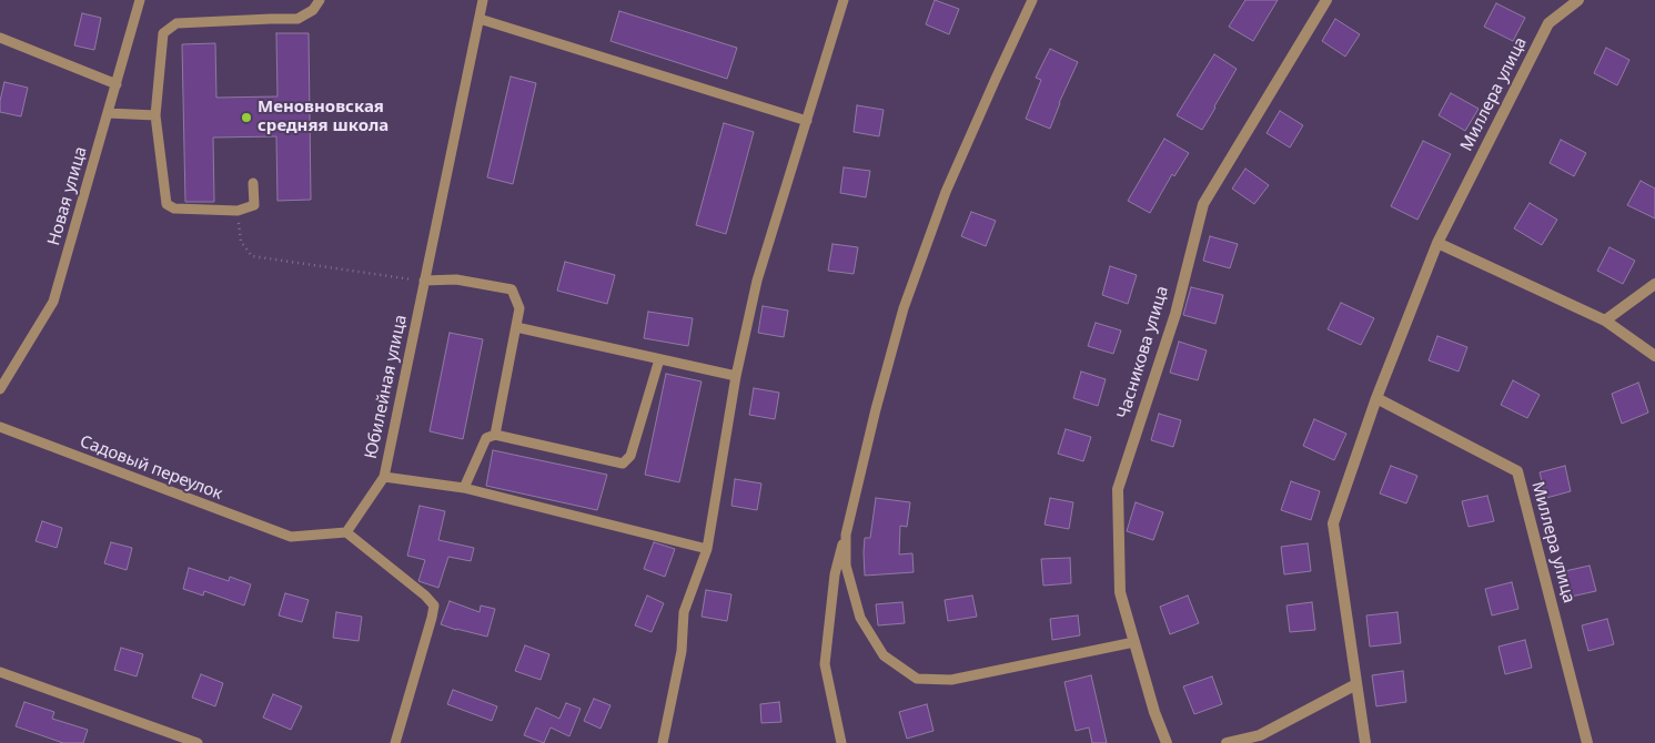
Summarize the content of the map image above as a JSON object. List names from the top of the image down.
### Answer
{
  "streets": {
    "street": ["Миллера улица", "Часникова улица"],
    "lane": ["Новая улица", "Юбилейная улица", "Садовый переулок"]
  },
  "crossings": [
    ["Юбилейная улица", "Садовый переулок"]
  ],
  "places": ["Меновновская средняя школа"]
}
